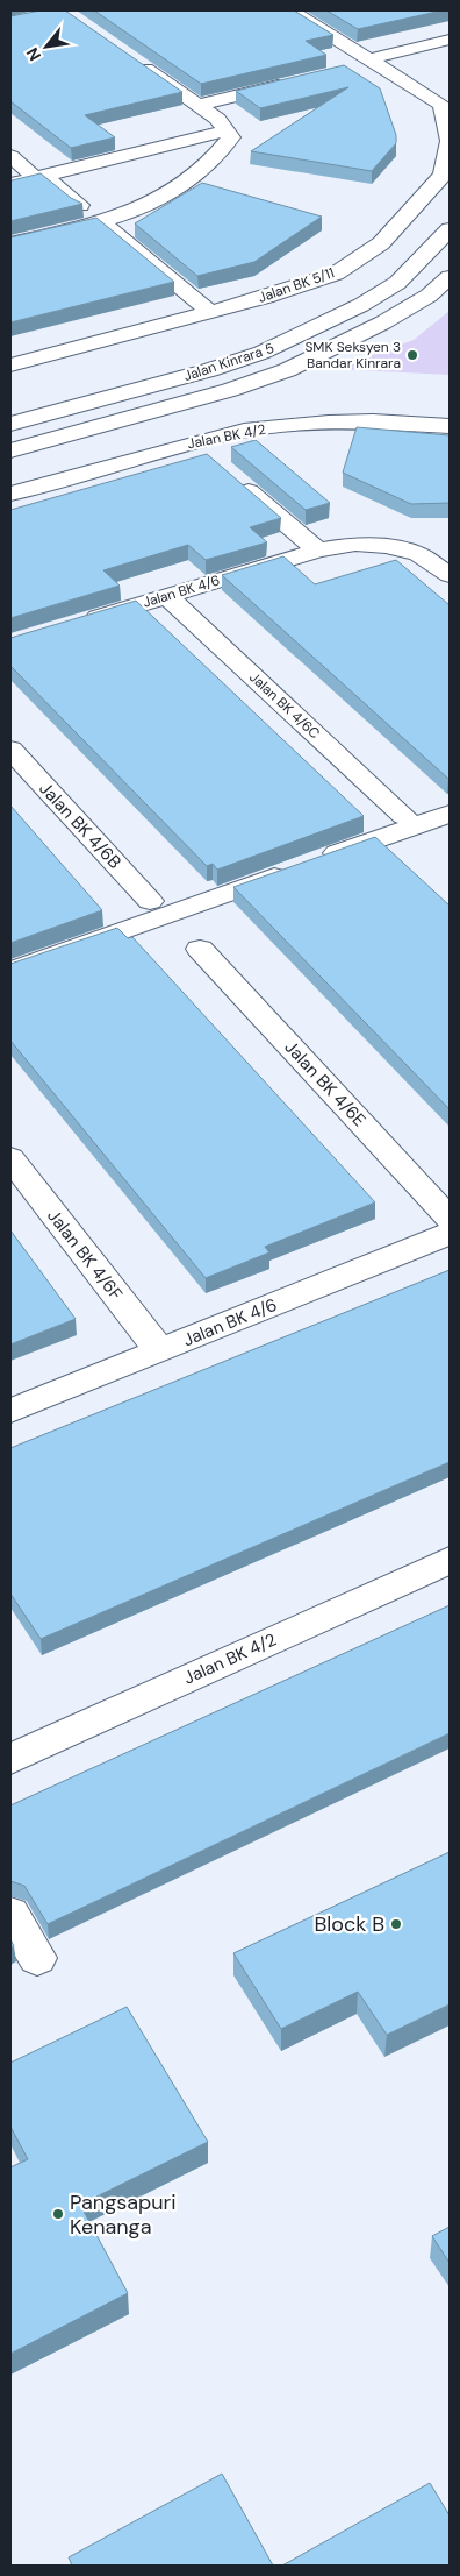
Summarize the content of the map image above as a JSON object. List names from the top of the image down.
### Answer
{
  "streets": {
    "street": [
      "Jalan BK 5/11",
      "Jalan Kinrara 5",
      "Jalan BK 4/2",
      "Jalan BK 4/6",
      "Jalan BK 4/6C",
      "Jalan BK 4/6B",
      "Jalan BK 4/6E",
      "Jalan BK 4/6F"
    ]
  },
  "crossings": [
    ["Jalan BK 4/6", "Jalan BK 4/6C"],
    ["Jalan BK 4/6", "Jalan BK 4/6E"],
    ["Jalan BK 4/6", "Jalan BK 4/6F"]
  ],
  "places": ["SMK Seksyen 3 Bandar Kinrara", "Block B", "Pangsapuri Kenanga"],
  "north": "bottom left"
}
